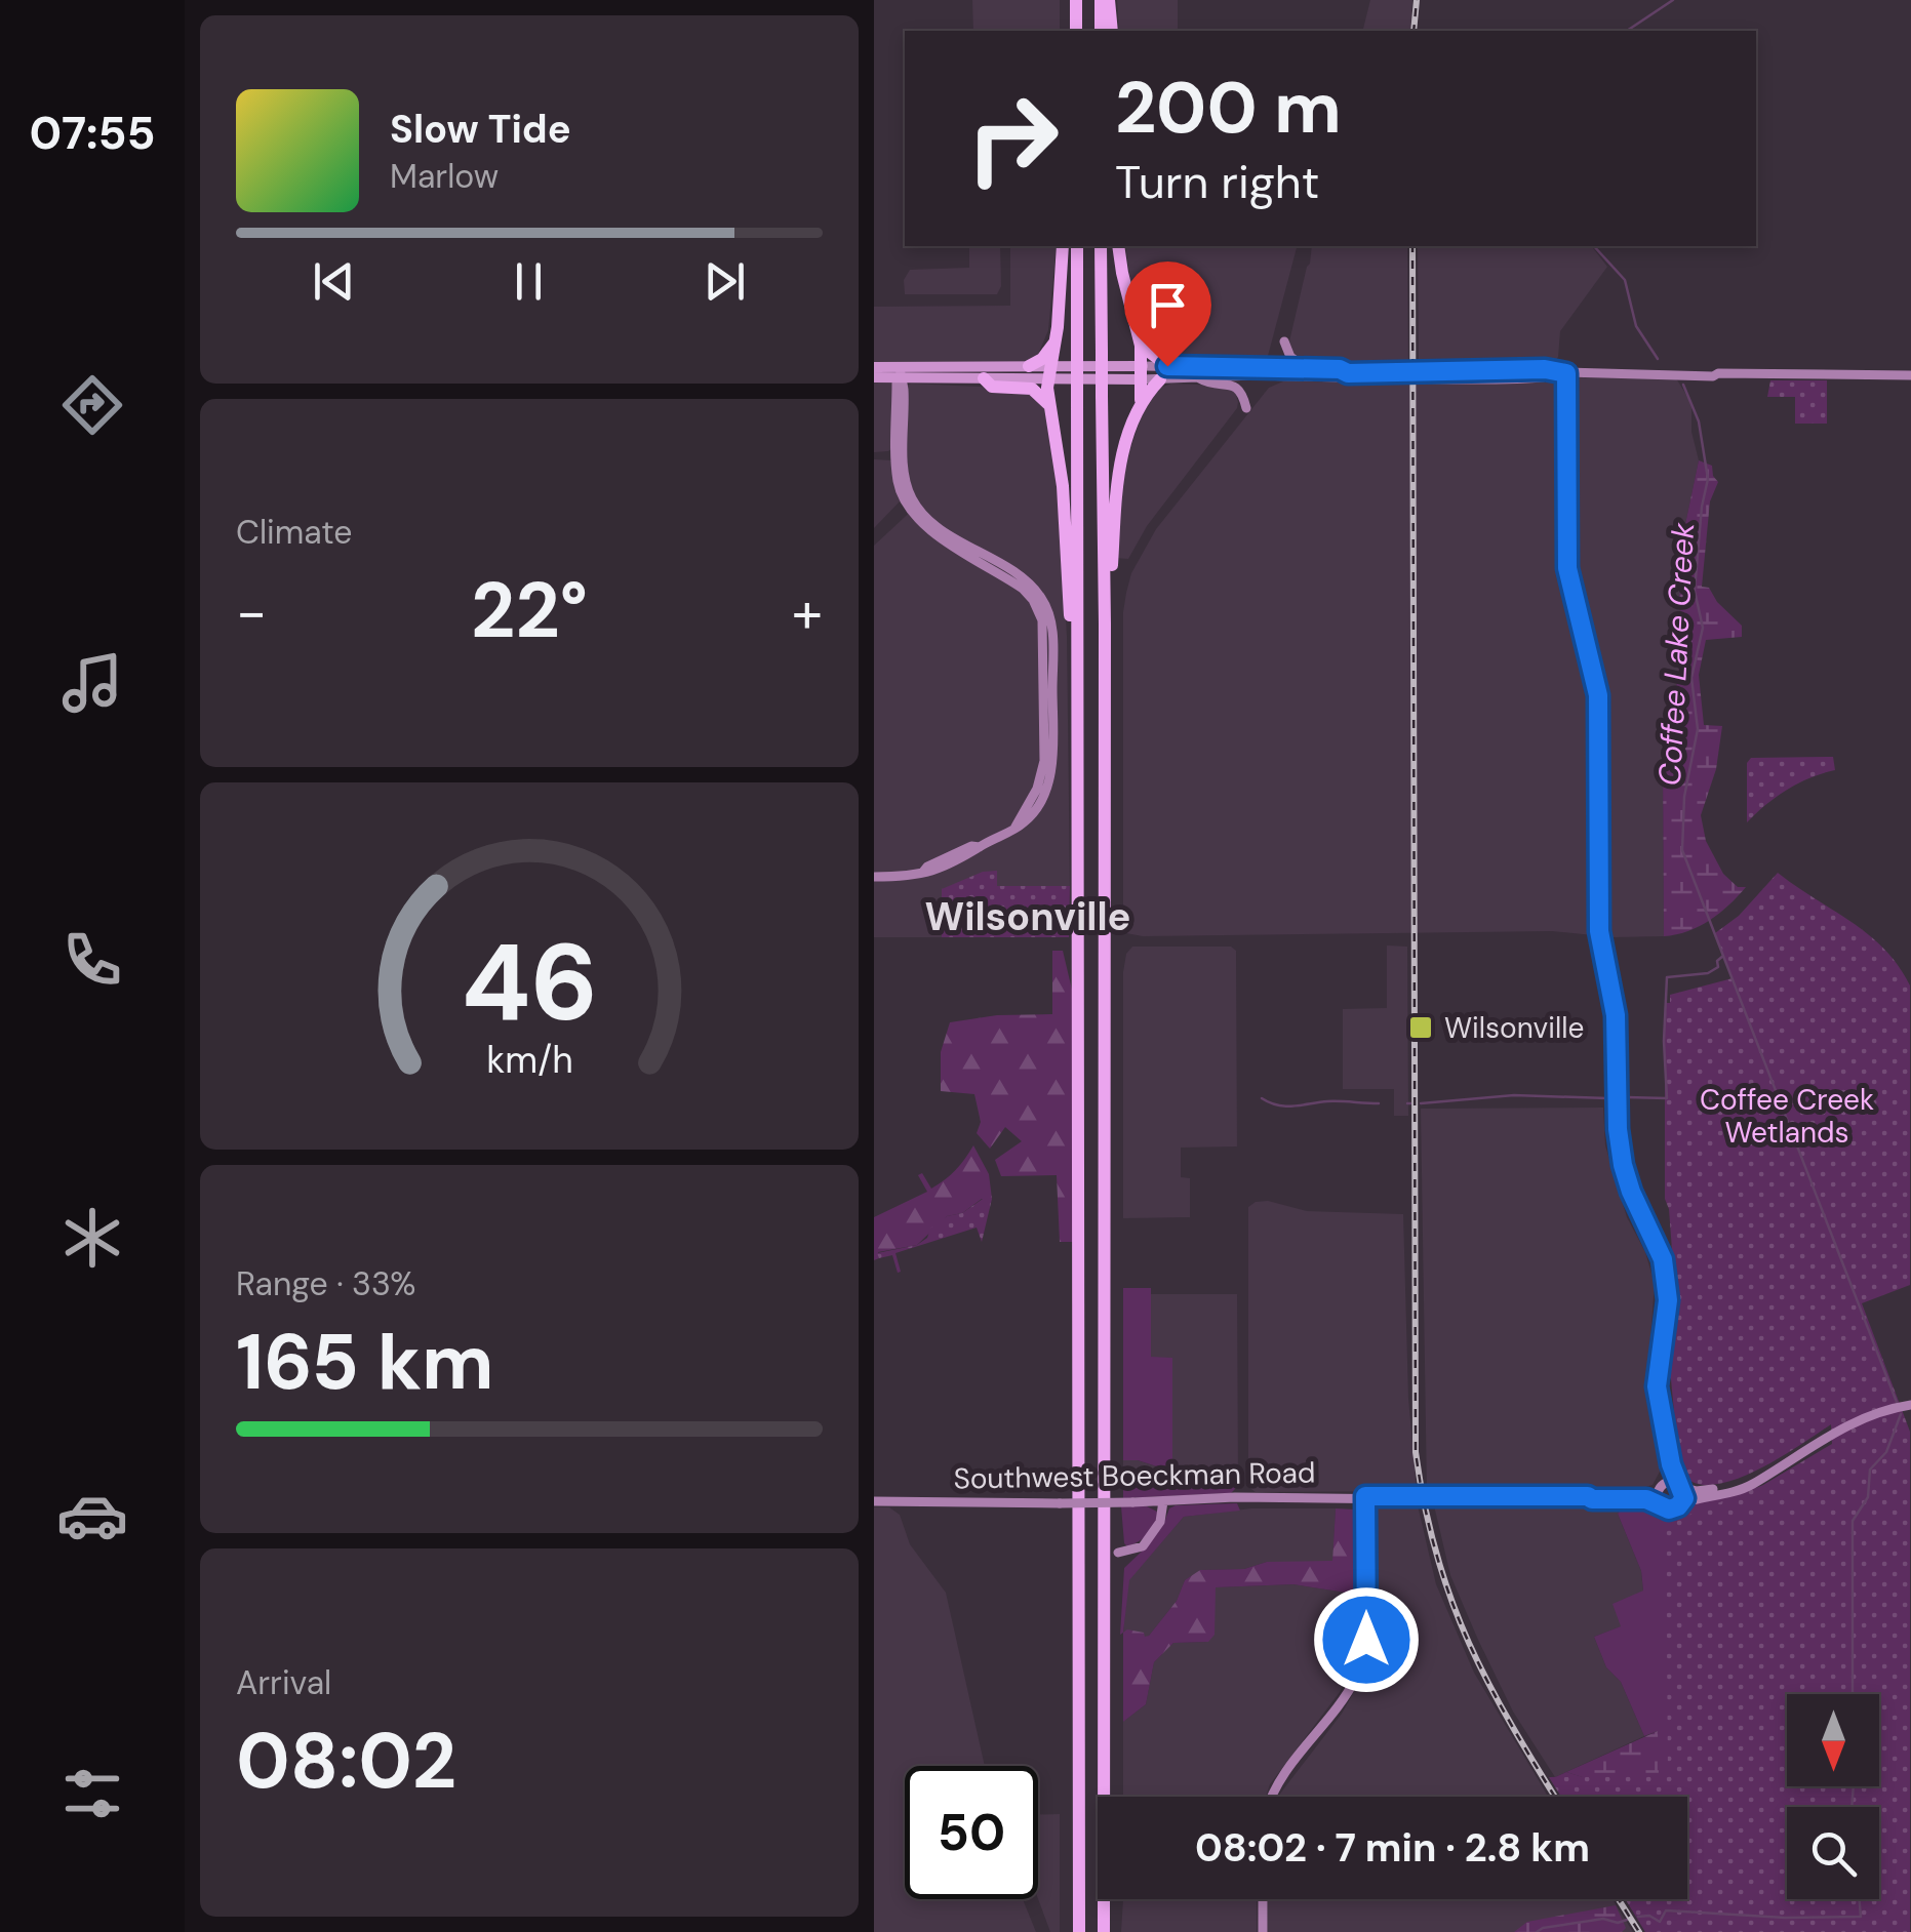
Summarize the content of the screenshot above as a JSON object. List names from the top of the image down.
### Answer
{
  "streets": {
    "main road": ["Southwest Boeckman Road"]
  },
  "districts": ["Wilsonville"],
  "water": ["Coffee Lake Creek"],
  "parks": ["Coffee Creek Wetlands"],
  "places": {
    "transit": ["Wilsonville"]
  },
  "north": "bottom",
  "page": {
    "tabs": "07:55",
    "turn": ["200 m", "Turn right"],
    "song": ["Slow Tide", "Marlow"],
    "tile": [
      "Climate",
      ["Range · 33%", "165 km"],
      ["Arrival", "08:02"]
    ],
    "heat": ["−", "22°", "+"],
    "limit": "50",
    "trip": "08:02 · 7 min · 2.8 km",
    "gauge": ["46", "km/h"]
  }
}
